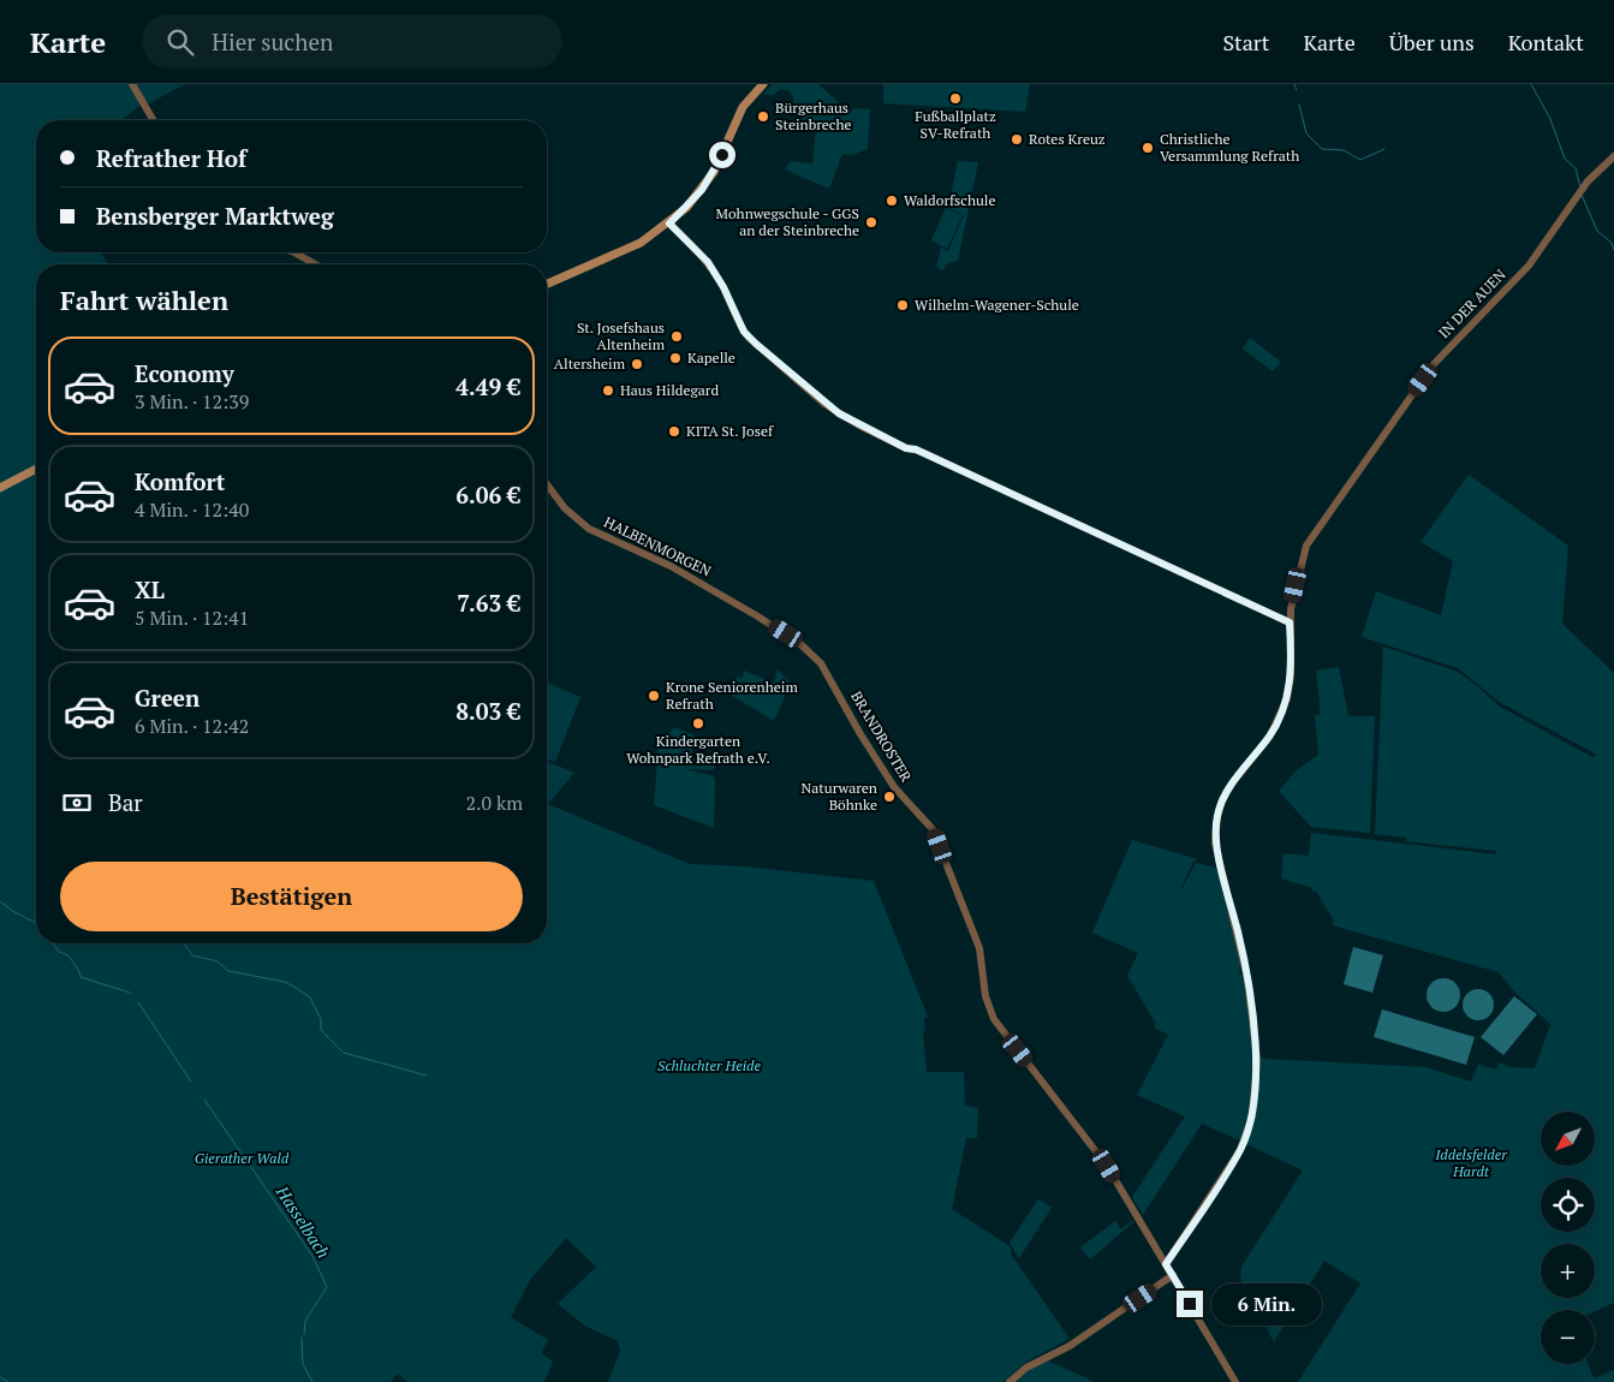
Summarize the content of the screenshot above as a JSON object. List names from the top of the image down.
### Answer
{
  "streets": {
    "street": ["IN DER AUEN", "HALBENMORGEN", "BRANDROSTER"]
  },
  "crossings": [
    ["IN DER AUEN", "BRANDROSTER"],
    ["HALBENMORGEN", "BRANDROSTER"]
  ],
  "water": ["Hasselbach"],
  "parks": ["Schluchter Heide", "Iddelsfelder Hardt", "Gierather Wald"],
  "places": [
    "Fußballplatz SV-Refrath",
    "Bürgerhaus Steinbreche",
    "Rotes Kreuz",
    "Christliche Versammlung Refrath",
    "Waldorfschule",
    "Mohnwegschule - GGS an der Steinbreche",
    "Wilhelm-Wagener-Schule",
    "St. Josefshaus Altenheim",
    "Kapelle",
    "Altersheim",
    "Haus Hildegard",
    "KITA St. Josef",
    "Krone Seniorenheim Refrath",
    "Kindergarten Wohnpark Refrath e.V.",
    "Naturwaren Böhnke"
  ],
  "north": "bottom left",
  "page": {
    "header": "Karte",
    "search": "Hier suchen",
    "nav": [
      "Start",
      "Karte",
      "Über uns",
      "Kontakt"
    ],
    "banner": ["Refrather Hof", "Bensberger Marktweg"],
    "heading": "Fahrt wählen",
    "list": [
      {
        "name": "Economy",
        "note": "3 Min. · 12:39",
        "value": "4.49 €"
      },
      {
        "name": "Komfort",
        "note": "4 Min. · 12:40",
        "value": "6.06 €"
      },
      {
        "name": "XL",
        "note": "5 Min. · 12:41",
        "value": "7.63 €"
      },
      {
        "name": "Green",
        "note": "6 Min. · 12:42",
        "value": "8.03 €"
      }
    ],
    "pay": ["Bar", "2.0 km"],
    "buttons": "Bestätigen",
    "map_buttons": ["+", "−"],
    "bubble": "6 Min."
  }
}
